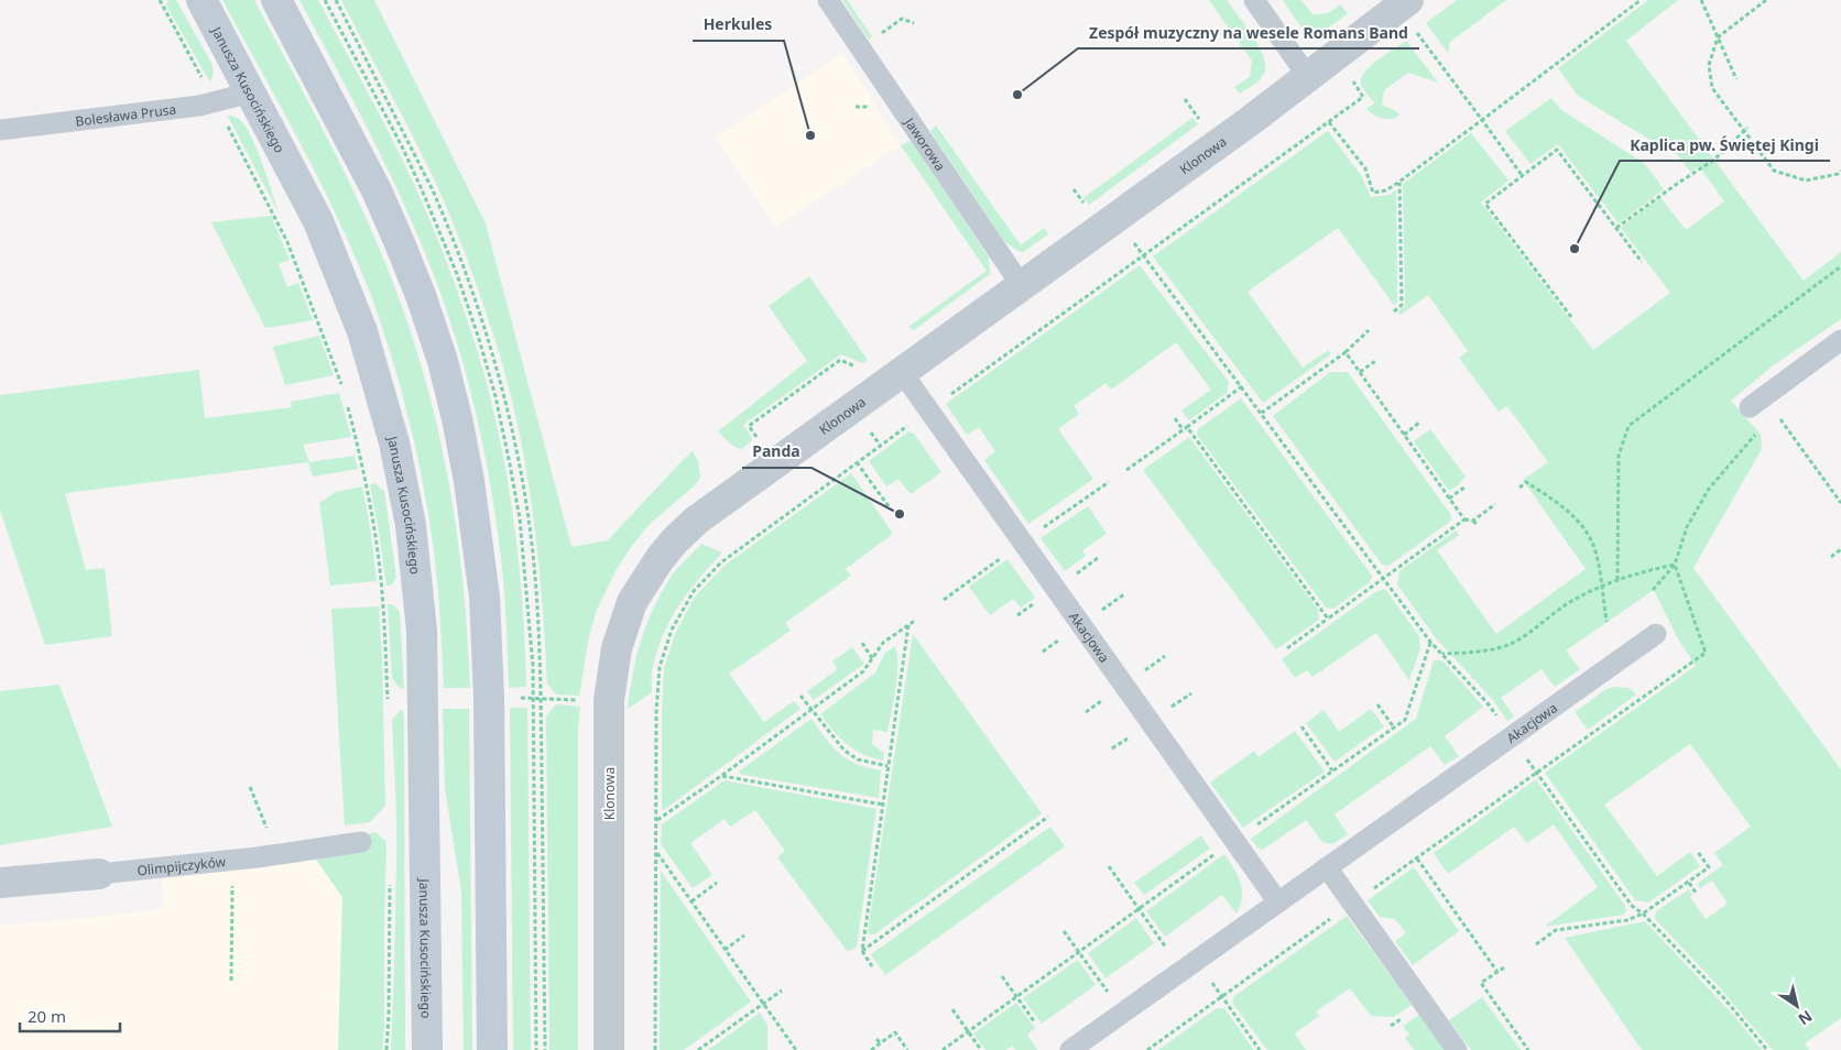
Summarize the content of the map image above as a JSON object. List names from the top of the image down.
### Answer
{
  "streets": {
    "street": ["Janusza Kusocińskiego", "Klonowa", "Olimpijczyków"],
    "lane": ["Bolesława Prusa", "Jaworowa", "Akacjowa"]
  },
  "crossings": [
    ["Janusza Kusocińskiego", "Bolesława Prusa"],
    ["Jaworowa", "Klonowa"],
    ["Klonowa", "Akacjowa"]
  ],
  "places": [
    "Zespół muzyczny na wesele Romans Band",
    "Herkules",
    "Kaplica pw. Świętej Kingi",
    "Panda"
  ],
  "scale_bar": "20 m",
  "north": "bottom right"
}
